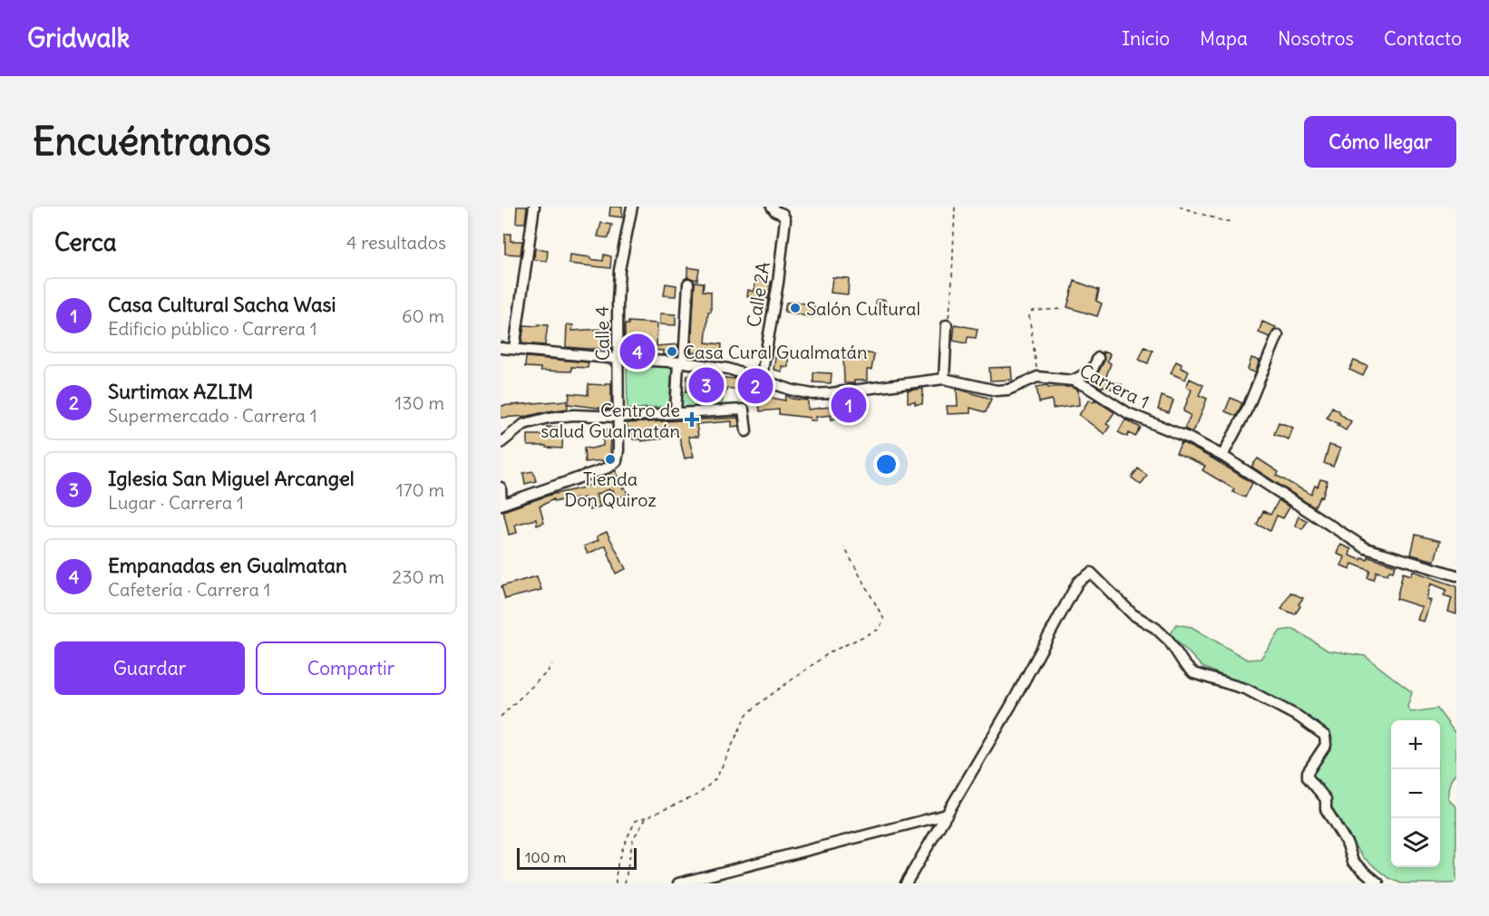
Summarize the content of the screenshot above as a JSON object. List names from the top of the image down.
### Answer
{
  "streets": {
    "street": ["Calle 2A", "Calle 4", "Carrera 1"]
  },
  "crossings": [
    ["Calle 2A", "Carrera 1"],
    ["Calle 4", "Carrera 1"]
  ],
  "places": {
    "other": ["Salón Cultural", "Casa Cural Gualmatán", "Tienda Don Quiroz"],
    "health": ["Centro de salud Gualmatán"]
  },
  "scale_bar": "100 m",
  "page": {
    "header": "Gridwalk",
    "nav": [
      "Inicio",
      "Mapa",
      "Nosotros",
      "Contacto"
    ],
    "buttons": [
      "Cómo llegar",
      ["Guardar", "Compartir"]
    ],
    "title": "Encuéntranos",
    "heading": ["Cerca", "4 resultados"],
    "list": [
      {
        "mark": "1",
        "name": "Casa Cultural Sacha Wasi",
        "note": "Edificio público · Carrera 1",
        "value": "60 m"
      },
      {
        "mark": "2",
        "name": "Surtimax AZLIM",
        "note": "Supermercado · Carrera 1",
        "value": "130 m"
      },
      {
        "mark": "3",
        "name": "Iglesia San Miguel Arcangel",
        "note": "Lugar · Carrera 1",
        "value": "170 m"
      },
      {
        "mark": "4",
        "name": "Empanadas en Gualmatan",
        "note": "Cafetería · Carrera 1",
        "value": "230 m"
      }
    ],
    "pins": [
      "4",
      "3",
      "2",
      "1"
    ],
    "map_buttons": ["+", "−"],
    "scale": "100 m"
  }
}
